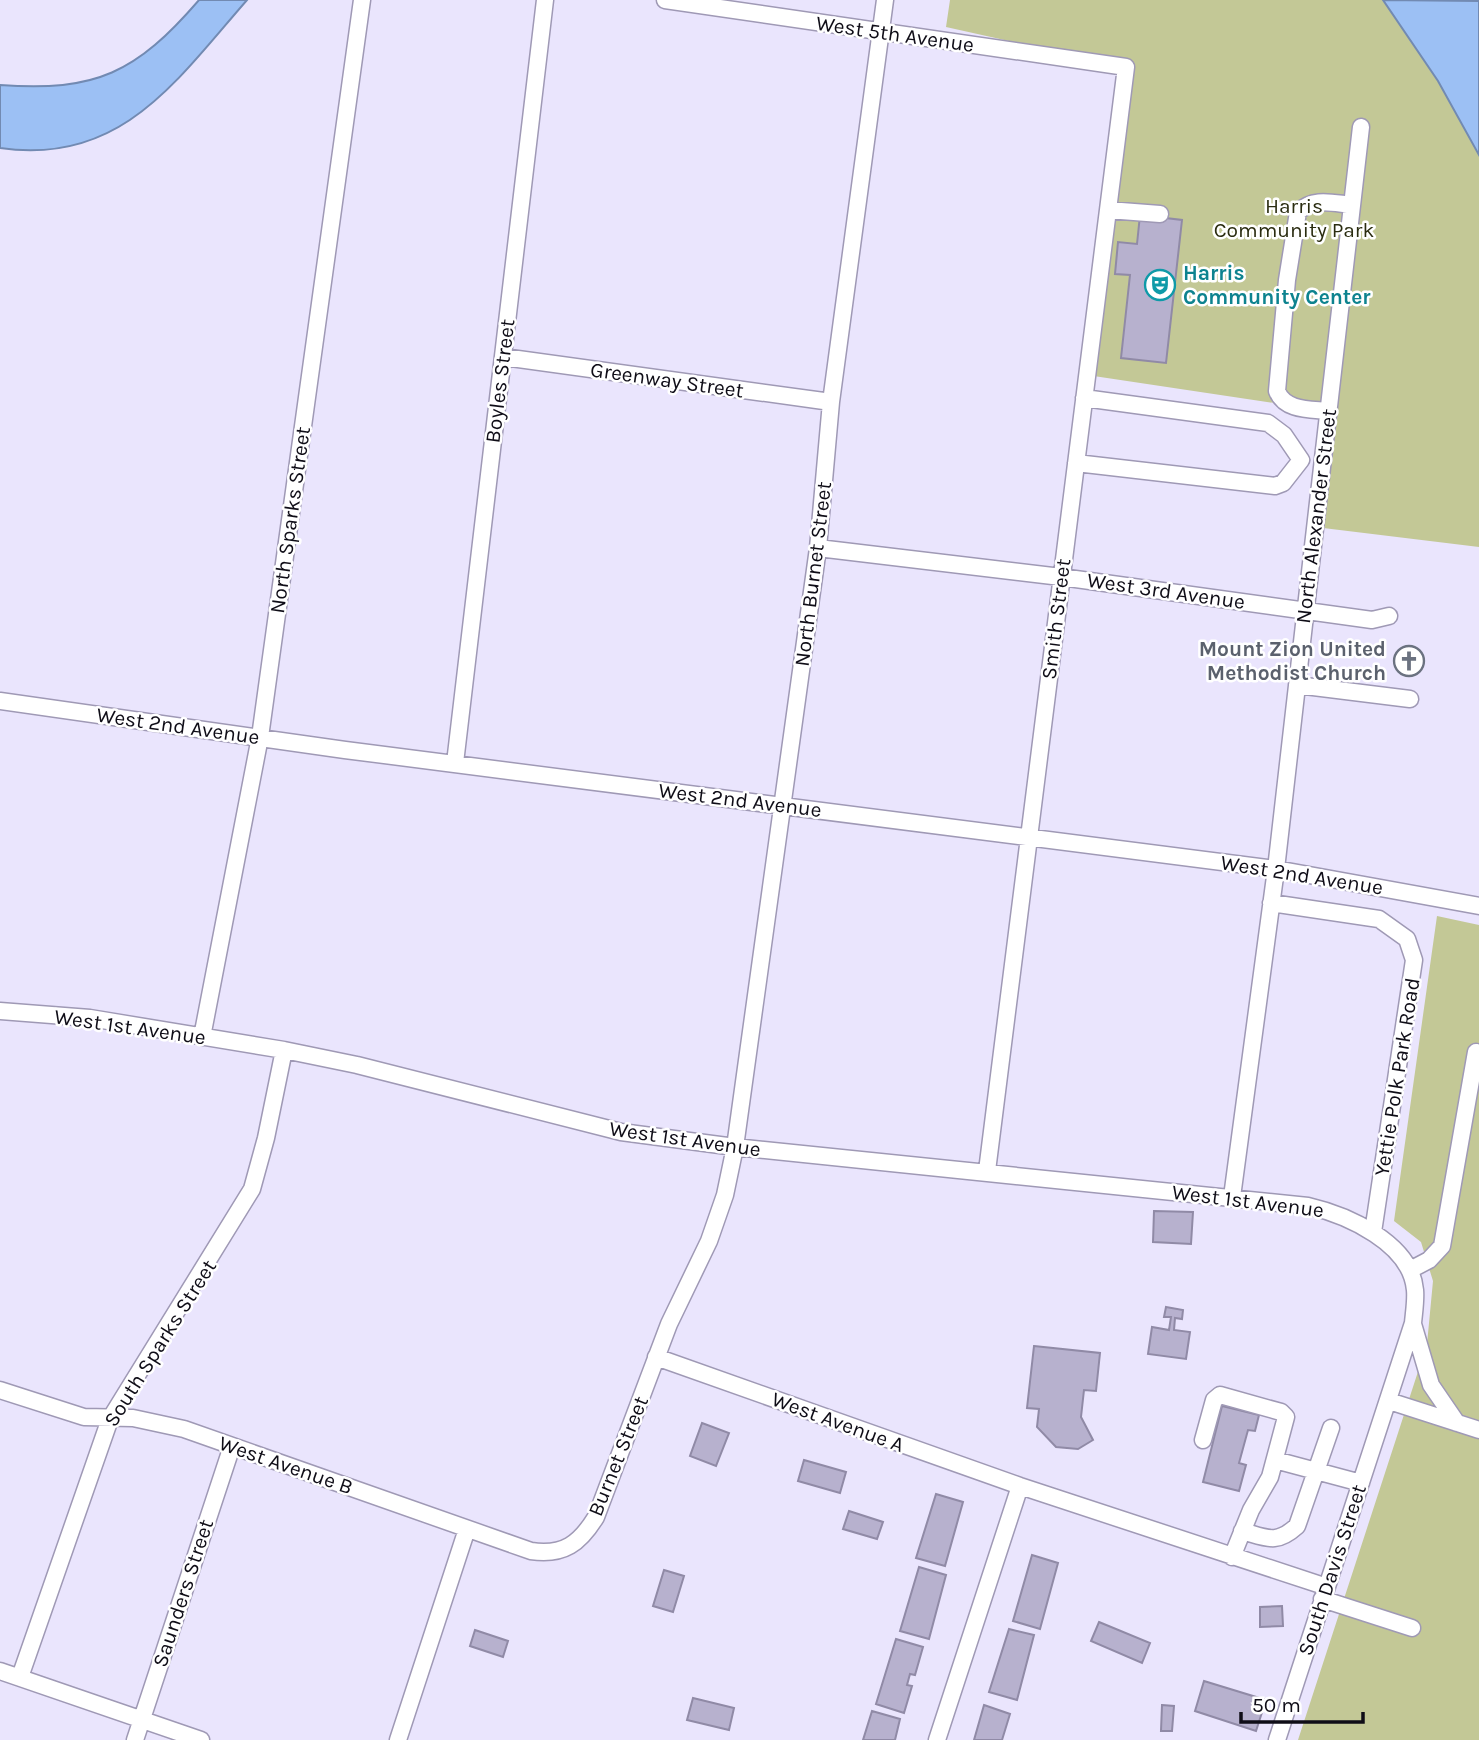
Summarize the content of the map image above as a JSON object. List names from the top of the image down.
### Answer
{
  "streets": {
    "street": [
      "West 5th Avenue",
      "Greenway Street",
      "Boyles Street",
      "North Alexander Street",
      "North Sparks Street",
      "North Burnet Street",
      "West 3rd Avenue",
      "Smith Street",
      "West 2nd Avenue",
      "West 1st Avenue",
      "Yettie Polk Park Road",
      "South Sparks Street",
      "West Avenue A",
      "Burnet Street",
      "West Avenue B",
      "South Davis Street",
      "Saunders Street"
    ]
  },
  "crossings": [
    ["West 5th Avenue", "North Burnet Street"],
    ["West 5th Avenue", "Smith Street"],
    ["Greenway Street", "Boyles Street"],
    ["Greenway Street", "North Burnet Street"],
    ["Boyles Street", "West 2nd Avenue"],
    ["North Alexander Street", "West 3rd Avenue"],
    ["North Alexander Street", "West 2nd Avenue"],
    ["North Alexander Street", "West 1st Avenue"],
    ["North Alexander Street", "Yettie Polk Park Road"],
    ["North Sparks Street", "West 2nd Avenue"],
    ["North Sparks Street", "West 1st Avenue"],
    ["North Burnet Street", "West 3rd Avenue"],
    ["North Burnet Street", "West 2nd Avenue"],
    ["North Burnet Street", "West 1st Avenue"],
    ["North Burnet Street", "Burnet Street"],
    ["West 3rd Avenue", "Smith Street"],
    ["Smith Street", "West 2nd Avenue"],
    ["Smith Street", "West 1st Avenue"],
    ["West 1st Avenue", "Yettie Polk Park Road"],
    ["West 1st Avenue", "South Sparks Street"],
    ["West 1st Avenue", "Burnet Street"],
    ["South Sparks Street", "West Avenue B"],
    ["West Avenue A", "Burnet Street"],
    ["West Avenue A", "South Davis Street"],
    ["Burnet Street", "West Avenue B"],
    ["West Avenue B", "Saunders Street"]
  ],
  "parks": ["Harris Community Park"],
  "places": {
    "theatre": ["Harris Community Center"],
    "church": ["Mount Zion United Methodist Church"]
  },
  "scale_bar": "50 m"
}
